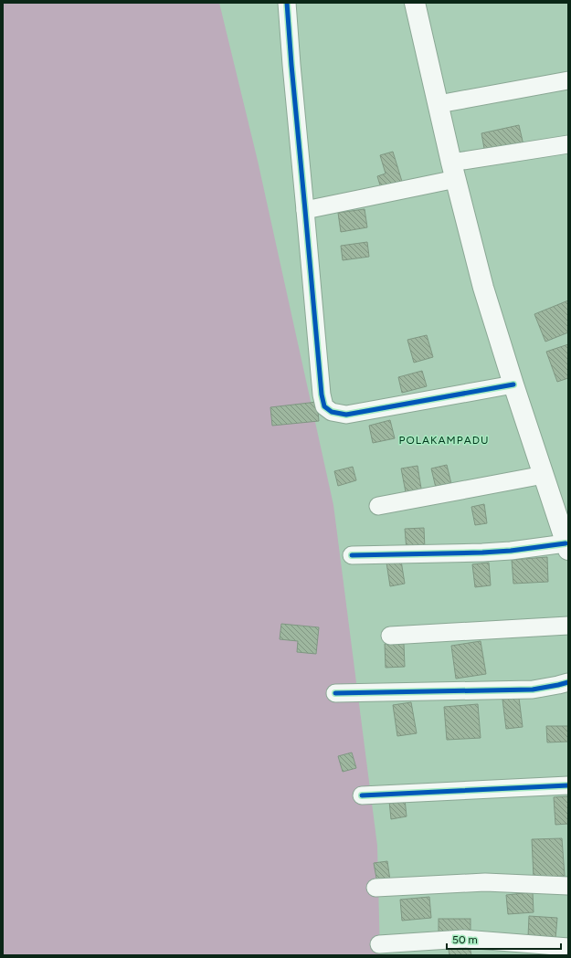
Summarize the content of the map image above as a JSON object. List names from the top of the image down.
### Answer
{
  "districts": ["POLAKAMPADU"],
  "scale_bar": "50 m"
}
